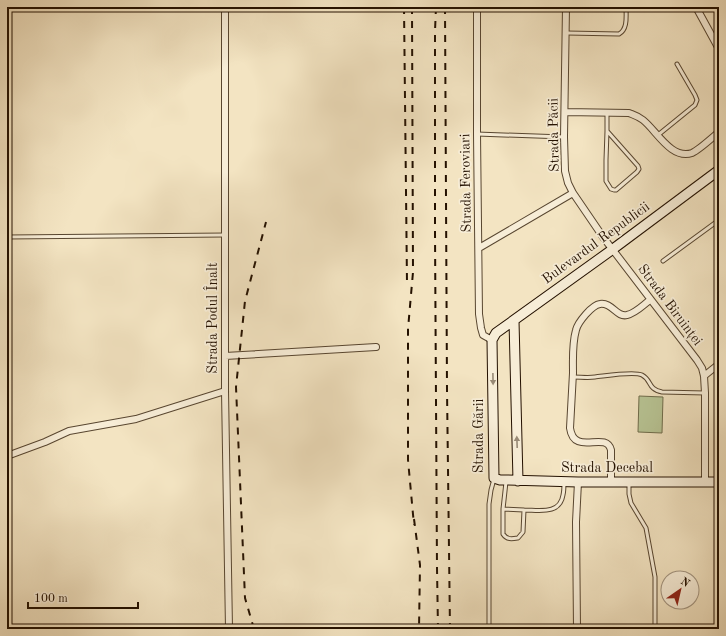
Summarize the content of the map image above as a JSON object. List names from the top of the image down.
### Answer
{
  "streets": {
    "street": [
      "Strada Păcii",
      "Strada Feroviari",
      "Bulevardul Republicii",
      "Strada Biruinței",
      "Strada Podul Înalt",
      "Strada Gării",
      "Strada Decebal"
    ]
  },
  "crossings": [
    ["Strada Păcii", "Strada Feroviari"],
    ["Strada Păcii", "Bulevardul Republicii"],
    ["Strada Păcii", "Strada Biruinței"],
    ["Bulevardul Republicii", "Strada Biruinței"],
    ["Bulevardul Republicii", "Strada Gării"],
    ["Strada Biruinței", "Strada Decebal"],
    ["Strada Gării", "Strada Decebal"]
  ],
  "scale_bar": "100 m",
  "north": "top right"
}
